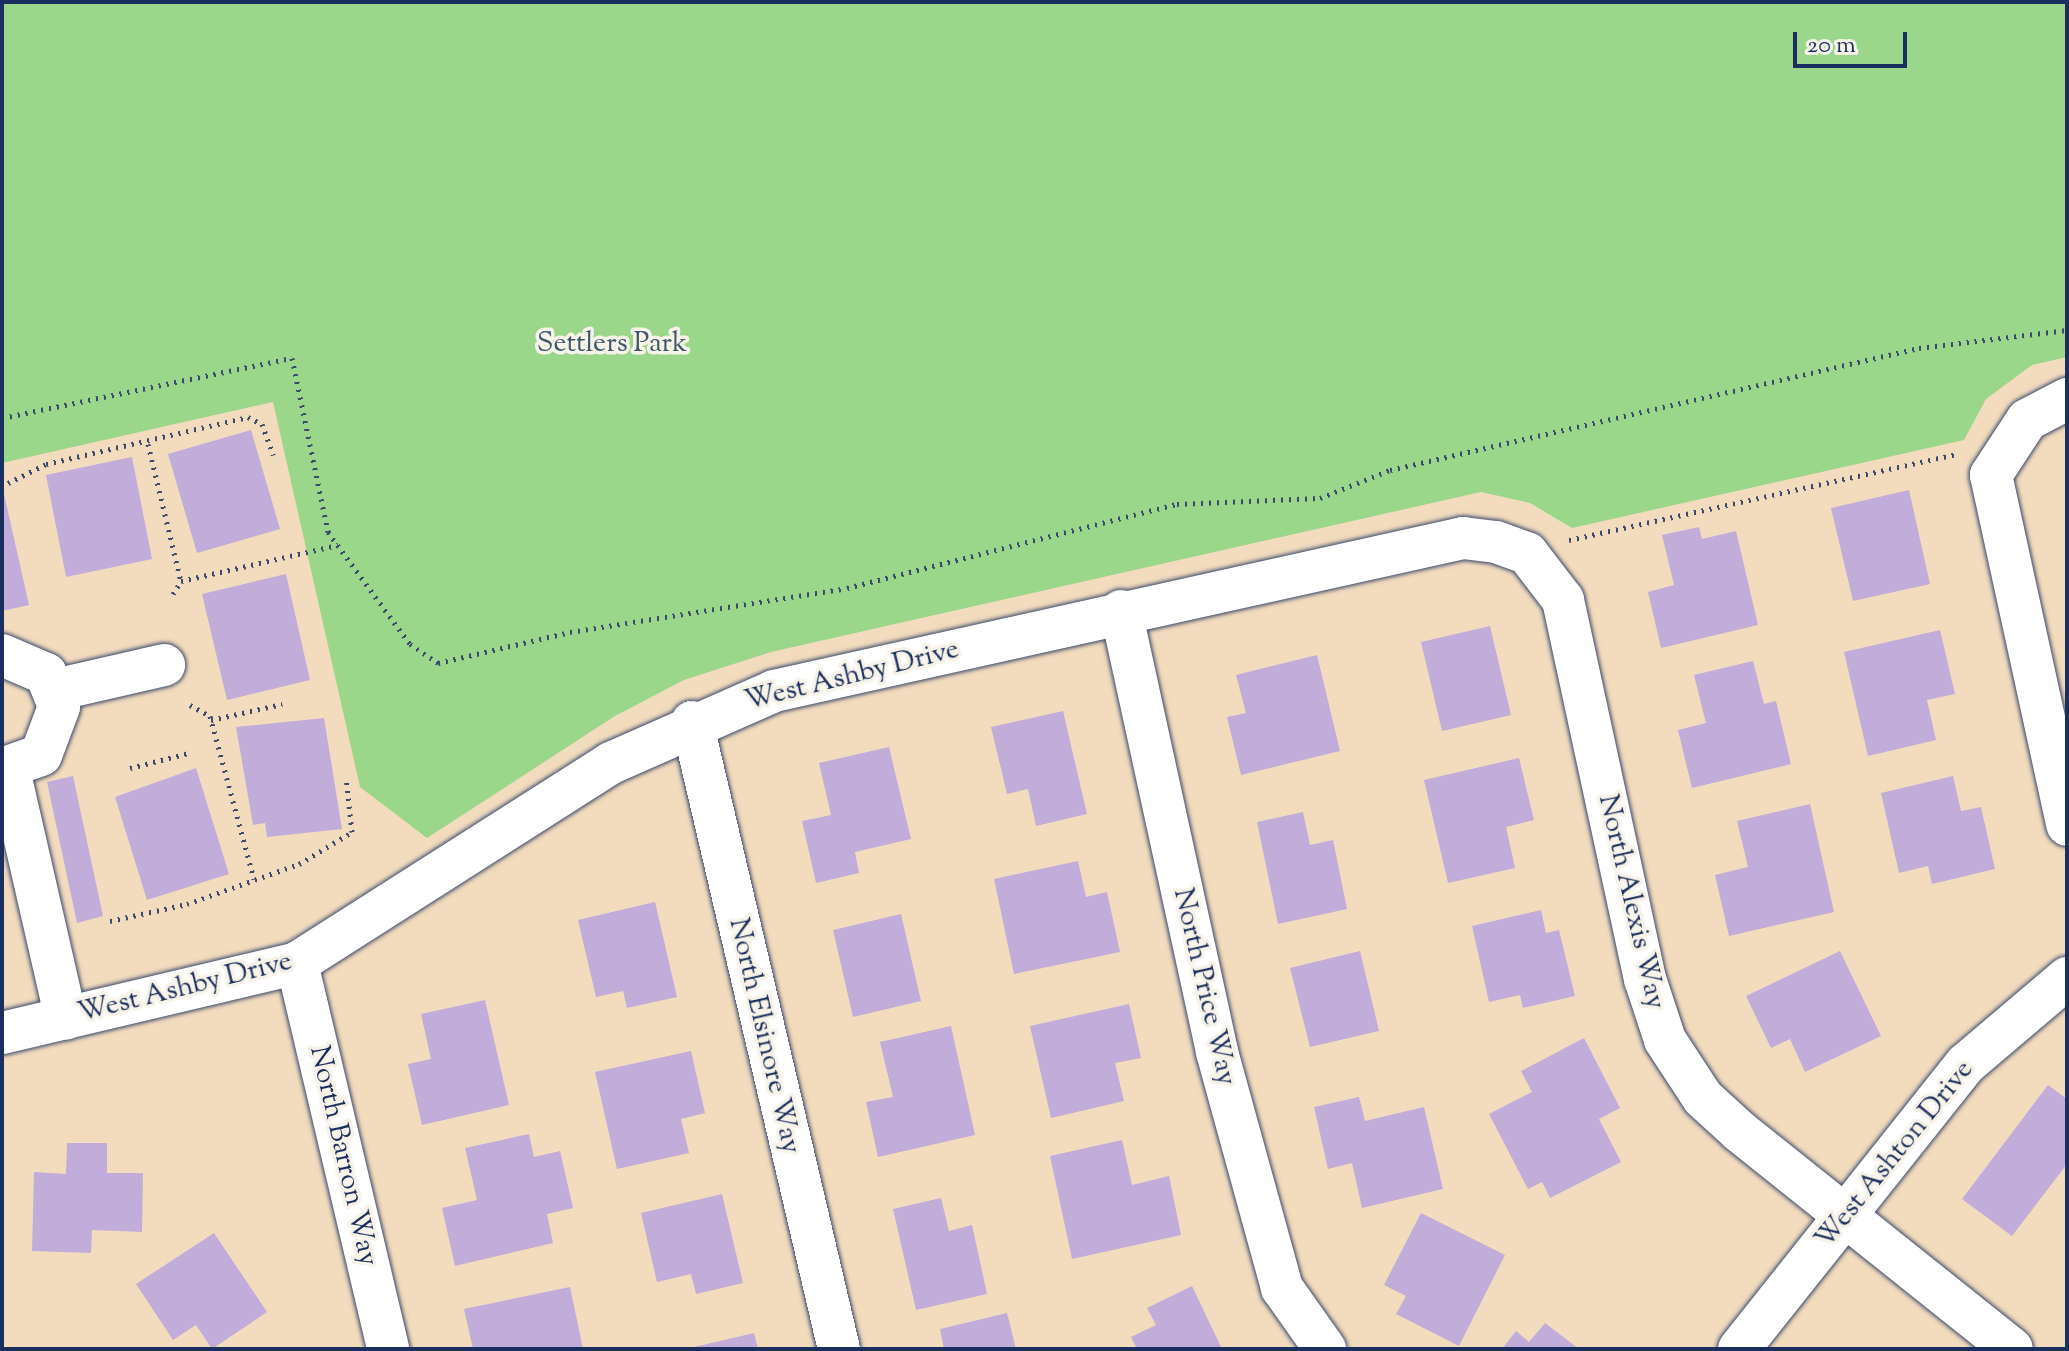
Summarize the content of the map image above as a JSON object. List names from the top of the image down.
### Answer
{
  "streets": {
    "street": [
      "West Ashby Drive",
      "North Alexis Way",
      "North Price Way",
      "North Elsinore Way",
      "West Ashton Drive",
      "North Barron Way"
    ]
  },
  "crossings": [
    ["West Ashby Drive", "North Alexis Way"],
    ["West Ashby Drive", "North Price Way"],
    ["West Ashby Drive", "North Elsinore Way"],
    ["West Ashby Drive", "North Barron Way"],
    ["North Alexis Way", "West Ashton Drive"]
  ],
  "parks": ["Settlers Park"],
  "scale_bar": "20 m"
}
